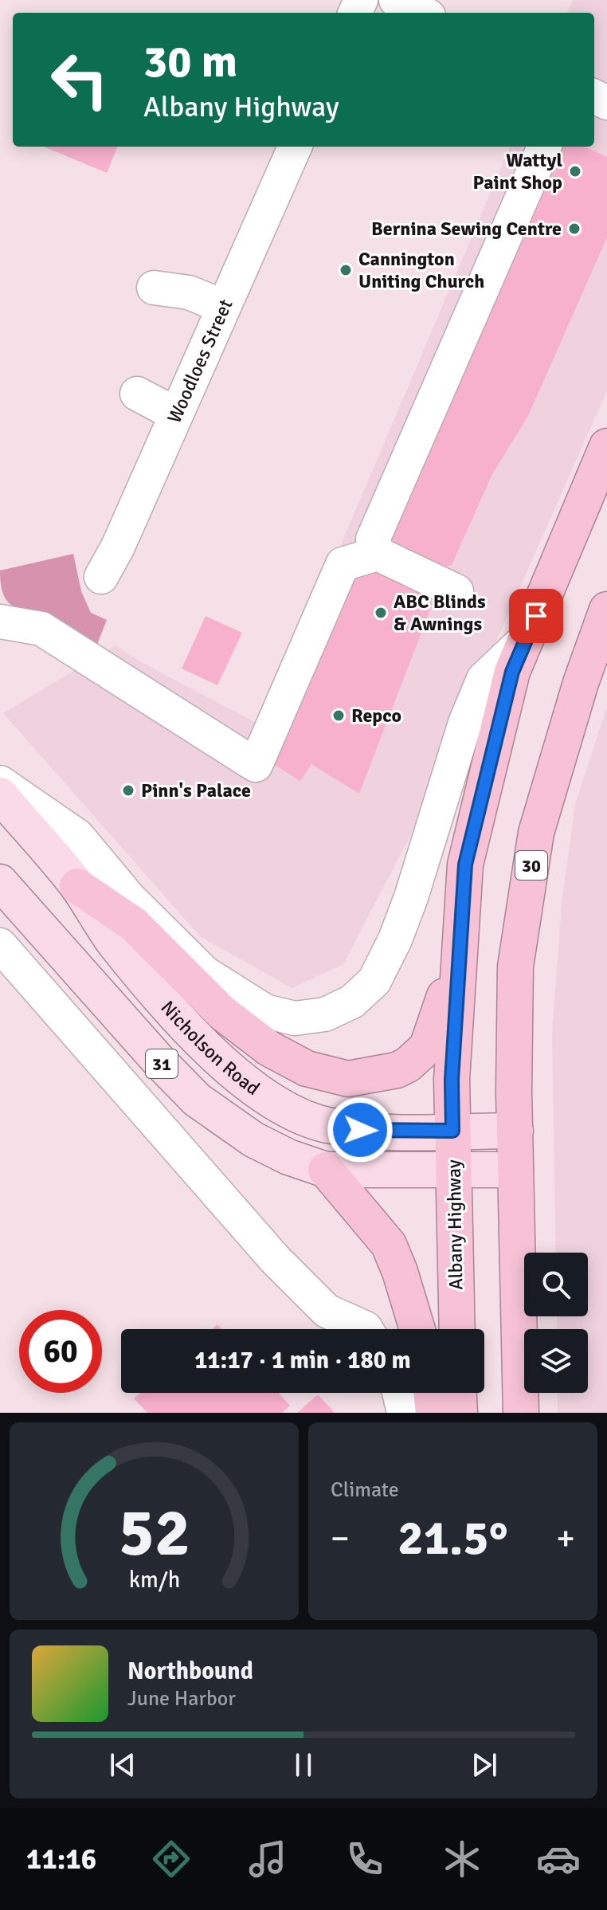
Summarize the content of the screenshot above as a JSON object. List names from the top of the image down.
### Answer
{
  "streets": {
    "highway": ["30", "Albany Highway"],
    "main road": ["Nicholson Road", "31"],
    "street": ["Woodloes Street"]
  },
  "crossings": [
    ["30", "Nicholson Road"],
    ["30", "31"],
    ["Nicholson Road", "Albany Highway"],
    ["31", "Albany Highway"]
  ],
  "places": [
    "Wattyl Paint Shop",
    "Bernina Sewing Centre",
    "Cannington Uniting Church",
    "ABC Blinds & Awnings",
    "Repco",
    "Pinn's Palace"
  ],
  "page": {
    "turn": ["30 m", "Albany Highway"],
    "limit": "60",
    "trip": "11:17 · 1 min · 180 m",
    "tile": "Climate",
    "heat": ["−", "21.5°", "+"],
    "song": ["Northbound", "June Harbor"],
    "tabs": "11:16",
    "gauge": ["52", "km/h"]
  }
}
